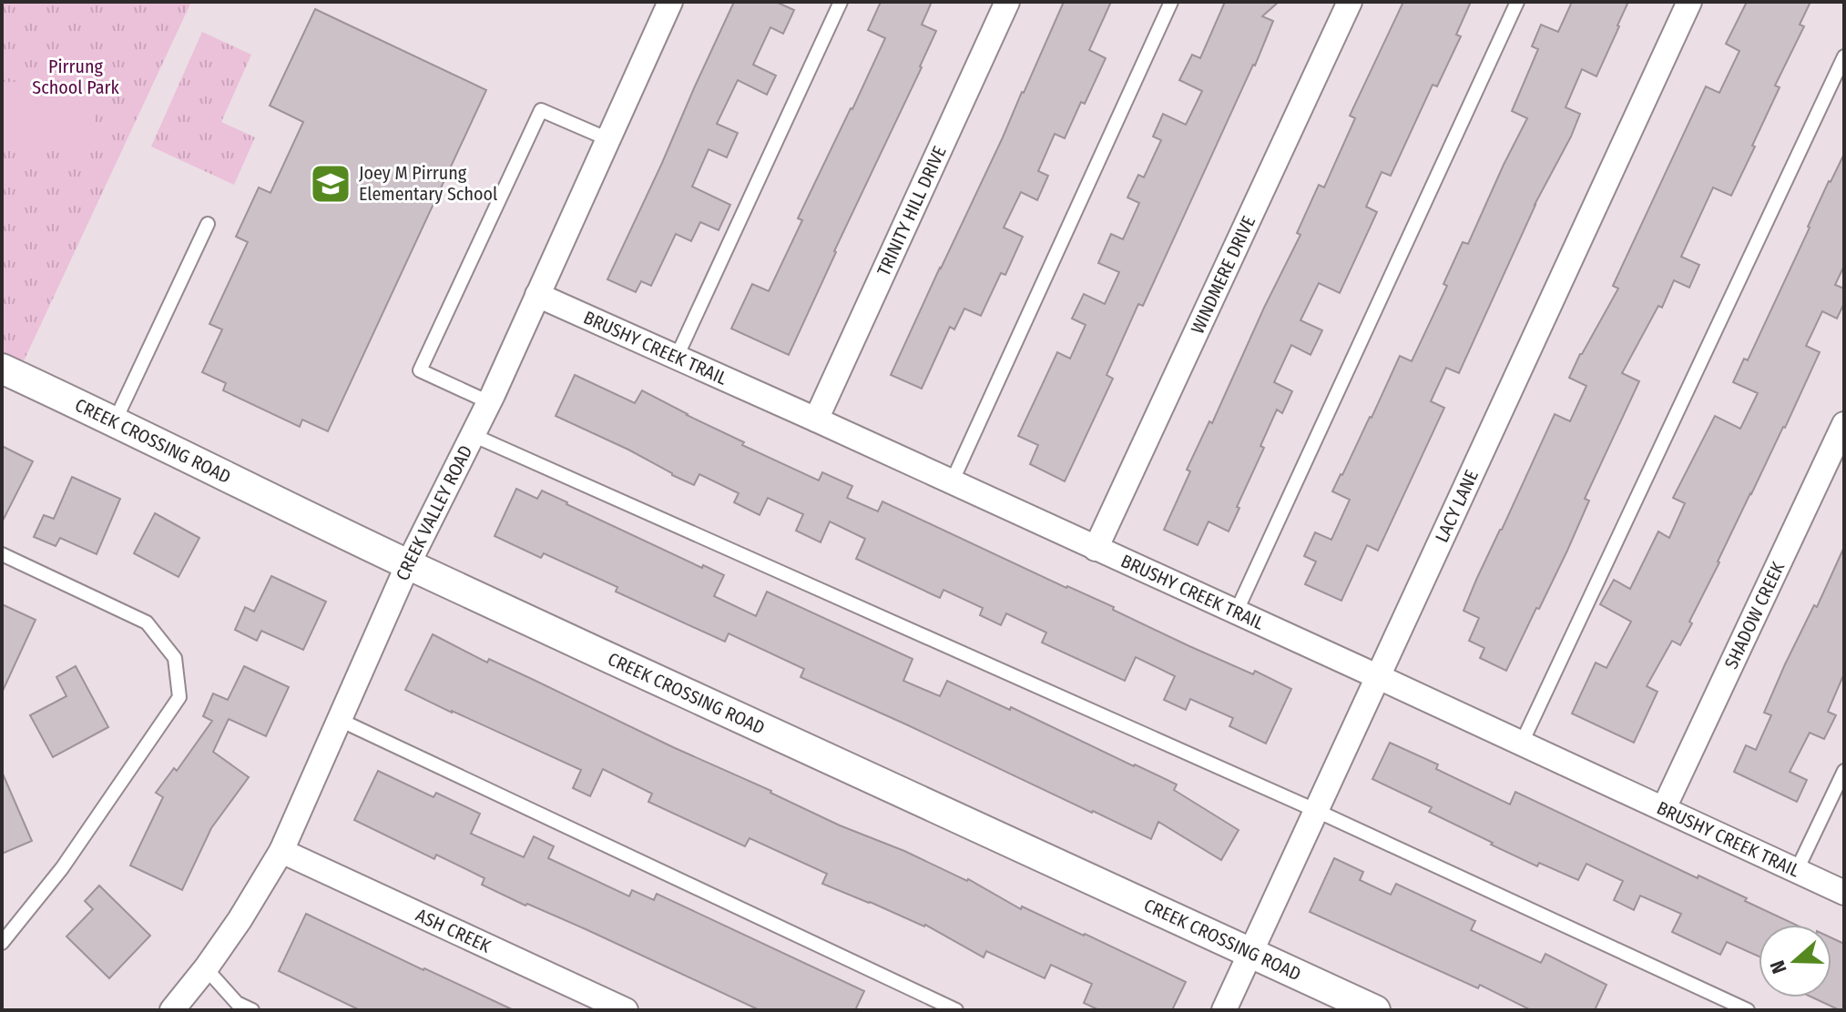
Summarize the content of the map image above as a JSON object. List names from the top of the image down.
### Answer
{
  "streets": {
    "street": [
      "TRINITY HILL DRIVE",
      "WINDMERE DRIVE",
      "BRUSHY CREEK TRAIL",
      "CREEK CROSSING ROAD",
      "LACY LANE",
      "CREEK VALLEY ROAD",
      "SHADOW CREEK",
      "ASH CREEK"
    ]
  },
  "crossings": [
    ["TRINITY HILL DRIVE", "BRUSHY CREEK TRAIL"],
    ["WINDMERE DRIVE", "BRUSHY CREEK TRAIL"],
    ["BRUSHY CREEK TRAIL", "LACY LANE"],
    ["BRUSHY CREEK TRAIL", "CREEK VALLEY ROAD"],
    ["BRUSHY CREEK TRAIL", "SHADOW CREEK"],
    ["CREEK CROSSING ROAD", "LACY LANE"],
    ["CREEK CROSSING ROAD", "CREEK VALLEY ROAD"],
    ["CREEK VALLEY ROAD", "ASH CREEK"]
  ],
  "parks": ["Pirrung School Park"],
  "places": {
    "school or university": ["Joey M Pirrung Elementary School"]
  },
  "north": "left"
}
